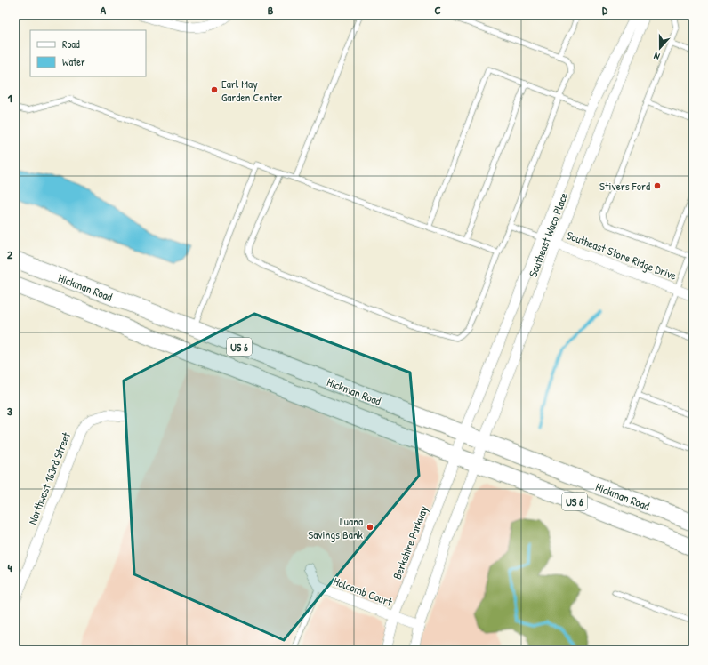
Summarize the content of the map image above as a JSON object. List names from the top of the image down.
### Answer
{
  "streets": {
    "highway": ["Hickman Road", "US 6"],
    "street": [
      "Southeast Waco Place",
      "Southeast Stone Ridge Drive",
      "Northwest 163rd Street",
      "Berkshire Parkway",
      "Holcomb Court"
    ]
  },
  "crossings": [
    ["Southeast Waco Place", "Southeast Stone Ridge Drive"],
    ["Southeast Waco Place", "Hickman Road"],
    ["Southeast Waco Place", "Berkshire Parkway"],
    ["Hickman Road", "Berkshire Parkway"],
    ["Berkshire Parkway", "Holcomb Court"]
  ],
  "places": ["Earl May Garden Center", "Stivers Ford", "Luana Savings Bank"],
  "legend": ["Road", "Water"],
  "north": "bottom",
  "grid": {
    "columns": [
      "A",
      "B",
      "C",
      "D"
    ],
    "rows": [
      "1",
      "2",
      "3",
      "4"
    ]
  }
}
